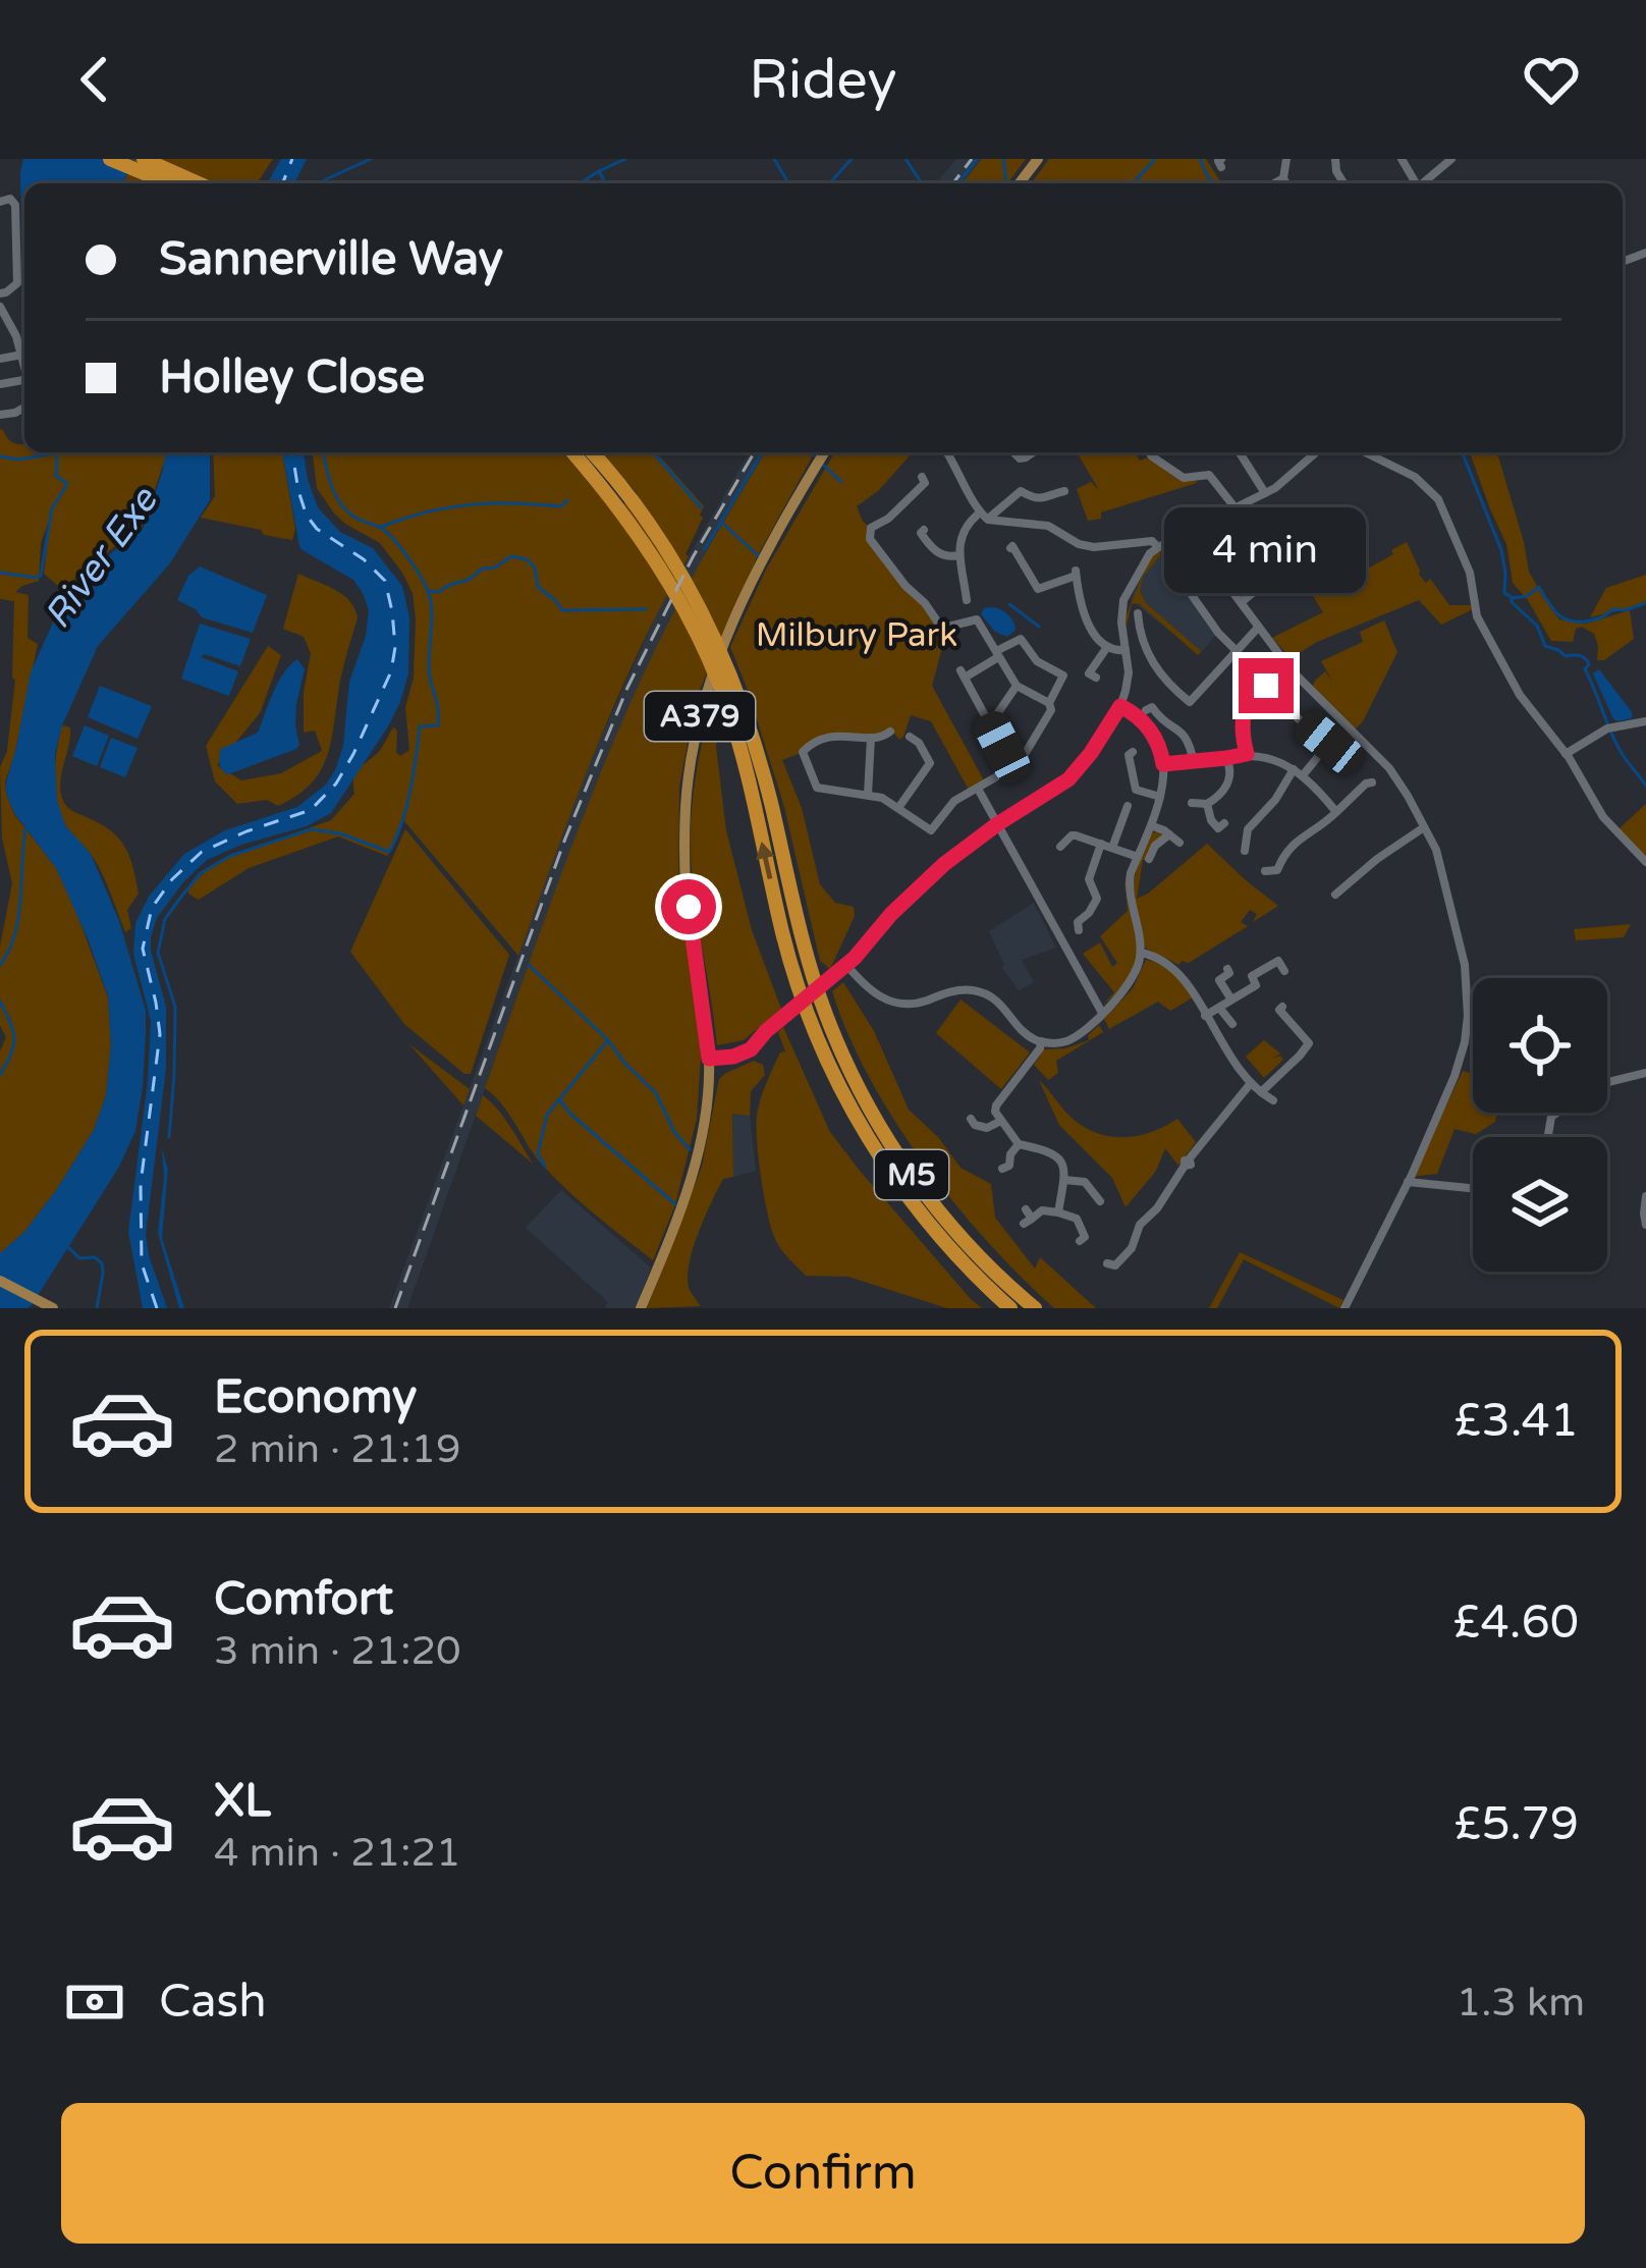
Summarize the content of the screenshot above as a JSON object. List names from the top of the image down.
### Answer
{
  "streets": {
    "highway": ["M5"],
    "main road": ["A379"]
  },
  "water": ["River Exe"],
  "parks": ["Milbury Park"],
  "page": {
    "header": "Ridey",
    "banner": ["Sannerville Way", "Holley Close"],
    "bubble": "4 min",
    "list": [
      {
        "name": "Economy",
        "note": "2 min · 21:19",
        "value": "£3.41"
      },
      {
        "name": "Comfort",
        "note": "3 min · 21:20",
        "value": "£4.60"
      },
      {
        "name": "XL",
        "note": "4 min · 21:21",
        "value": "£5.79"
      }
    ],
    "pay": ["Cash", "1.3 km"],
    "buttons": "Confirm"
  }
}
